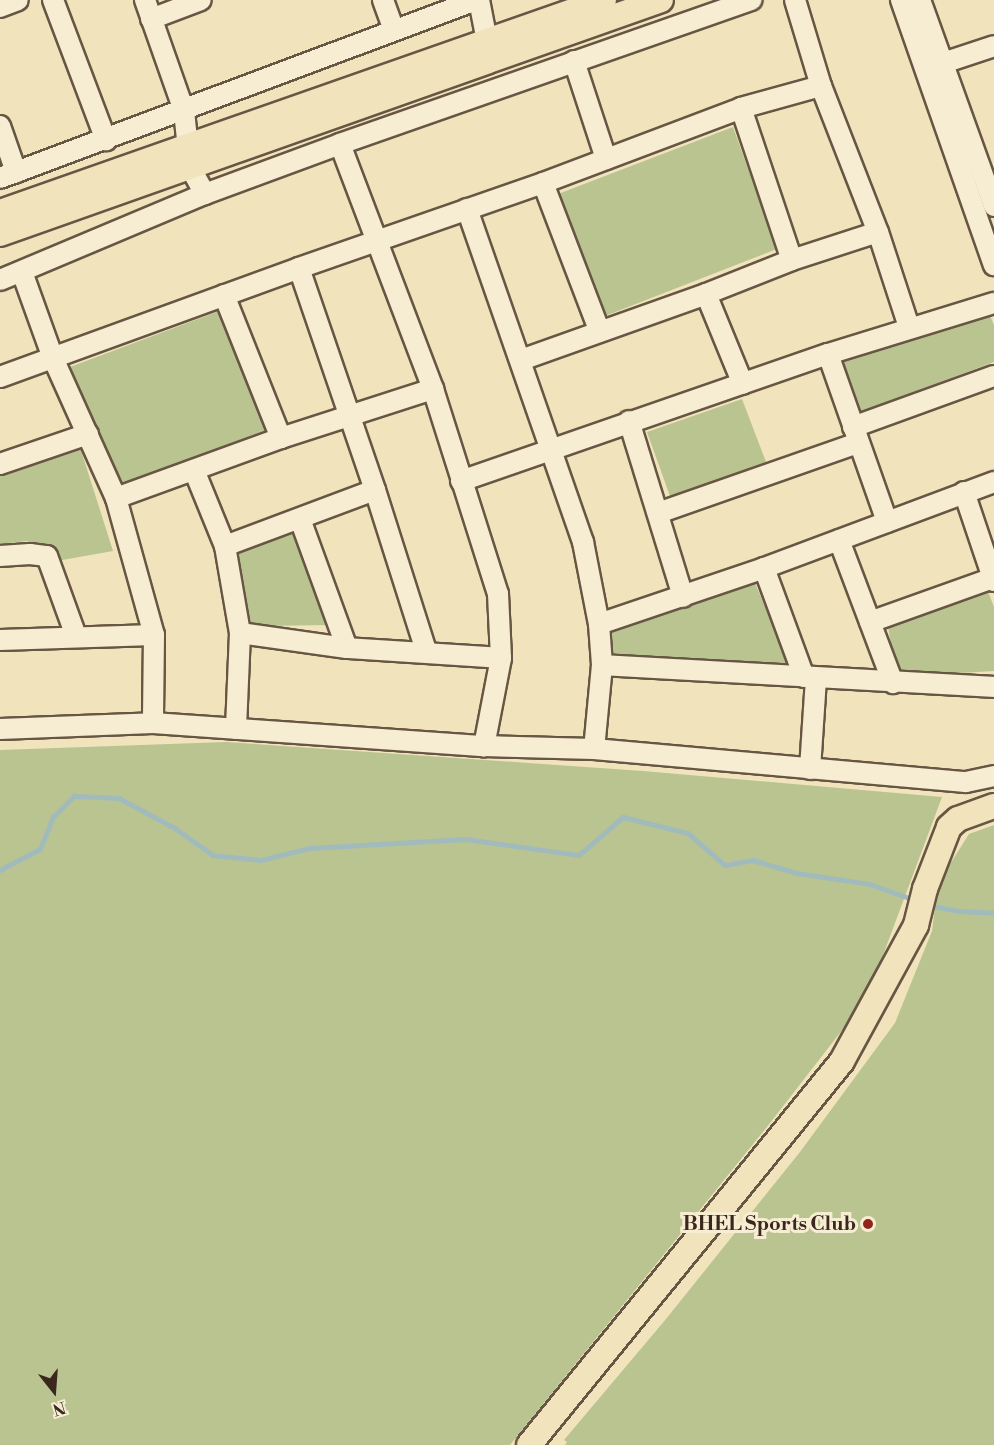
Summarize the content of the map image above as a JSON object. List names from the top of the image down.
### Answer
{
  "places": ["BHEL Sports Club"],
  "north": "bottom"
}
